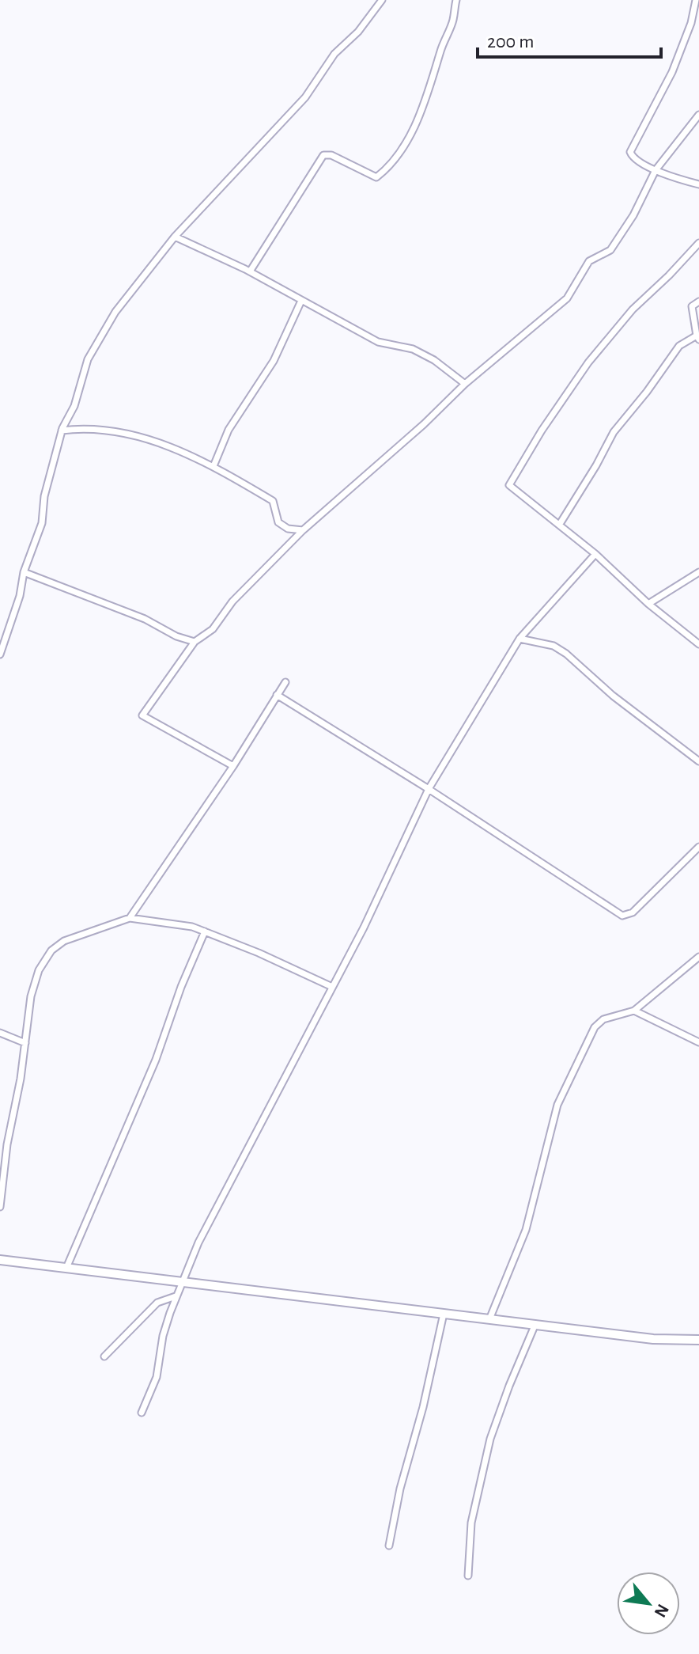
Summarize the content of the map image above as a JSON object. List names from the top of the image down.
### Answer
{
  "scale_bar": "200 m",
  "north": "bottom right"
}
